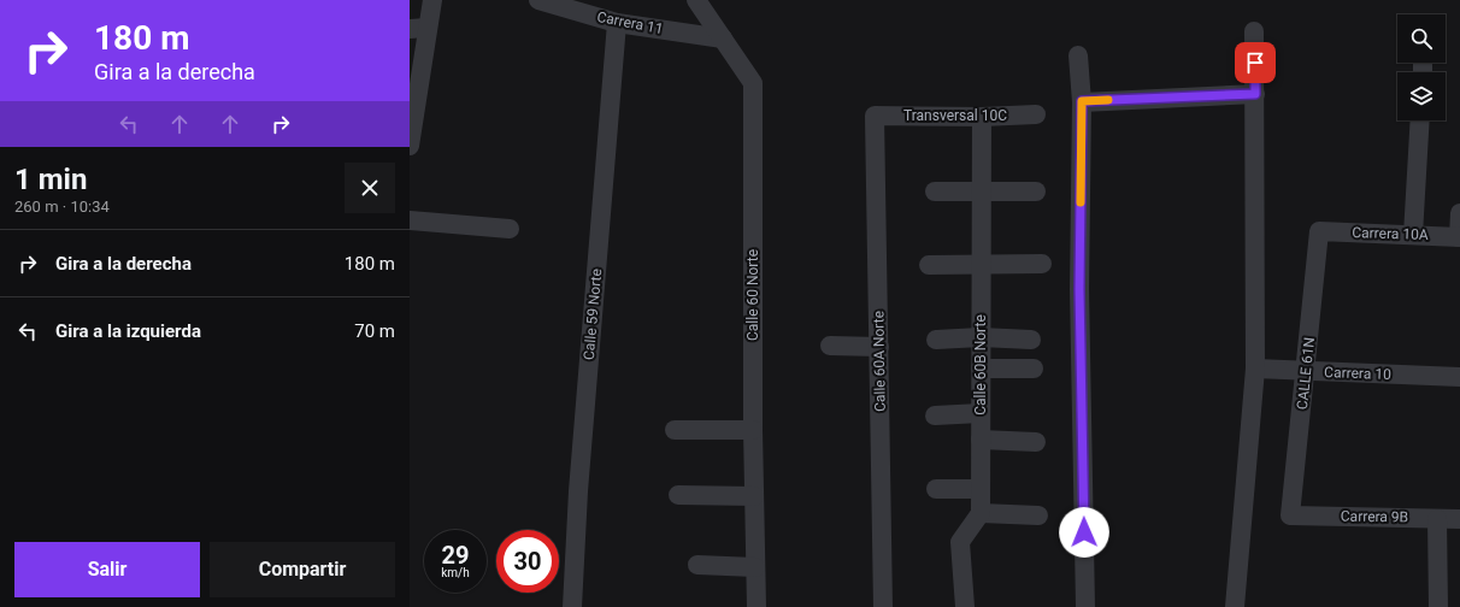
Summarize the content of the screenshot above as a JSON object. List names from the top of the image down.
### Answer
{
  "streets": {
    "street": [
      "Carrera 11",
      "Transversal 10C",
      "Carrera 10A",
      "Calle 60 Norte",
      "Calle 59 Norte",
      "Calle 60A Norte",
      "Calle 60B Norte",
      "CALLE 61N",
      "Carrera 10",
      "Carrera 9B"
    ]
  },
  "crossings": [
    ["Carrera 11", "Calle 60 Norte"],
    ["Carrera 11", "Calle 59 Norte"],
    ["Transversal 10C", "Calle 60A Norte"],
    ["Transversal 10C", "Calle 60B Norte"],
    ["Carrera 10A", "CALLE 61N"],
    ["CALLE 61N", "Carrera 10"],
    ["CALLE 61N", "Carrera 9B"]
  ],
  "page": {
    "turn": ["180 m", "Gira a la derecha"],
    "heading": ["1 min", "260 m · 10:34"],
    "list": [
      {
        "name": "Gira a la derecha",
        "value": "180 m"
      },
      {
        "name": "Gira a la izquierda",
        "value": "70 m"
      }
    ],
    "speed": "29 km/h",
    "limit": "30",
    "buttons": ["Salir", "Compartir"]
  }
}
